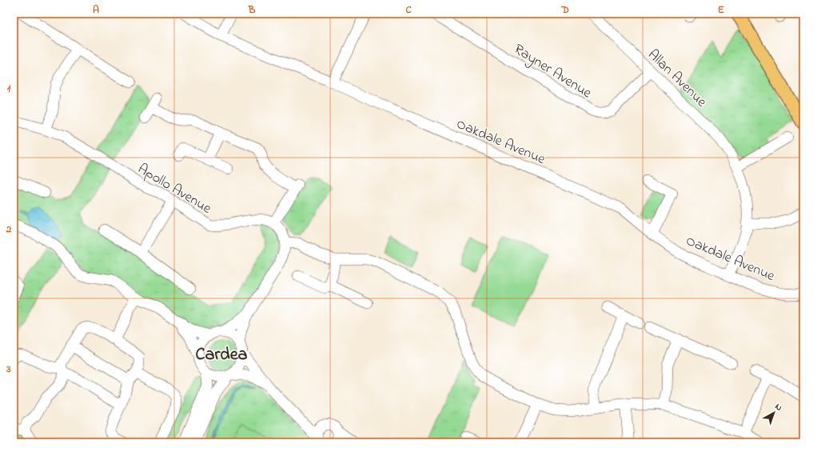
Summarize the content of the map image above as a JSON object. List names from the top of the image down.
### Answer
{
  "streets": {
    "street": [
      "Rayner Avenue",
      "Allan Avenue",
      "Oakdale Avenue",
      "Apollo Avenue"
    ]
  },
  "crossings": [
    ["Rayner Avenue", "Allan Avenue"],
    ["Allan Avenue", "Oakdale Avenue"]
  ],
  "districts": ["Cardea"],
  "north": "top right",
  "grid": {
    "columns": [
      "A",
      "B",
      "C",
      "D",
      "E"
    ],
    "rows": ["1", "2", "3"]
  }
}
